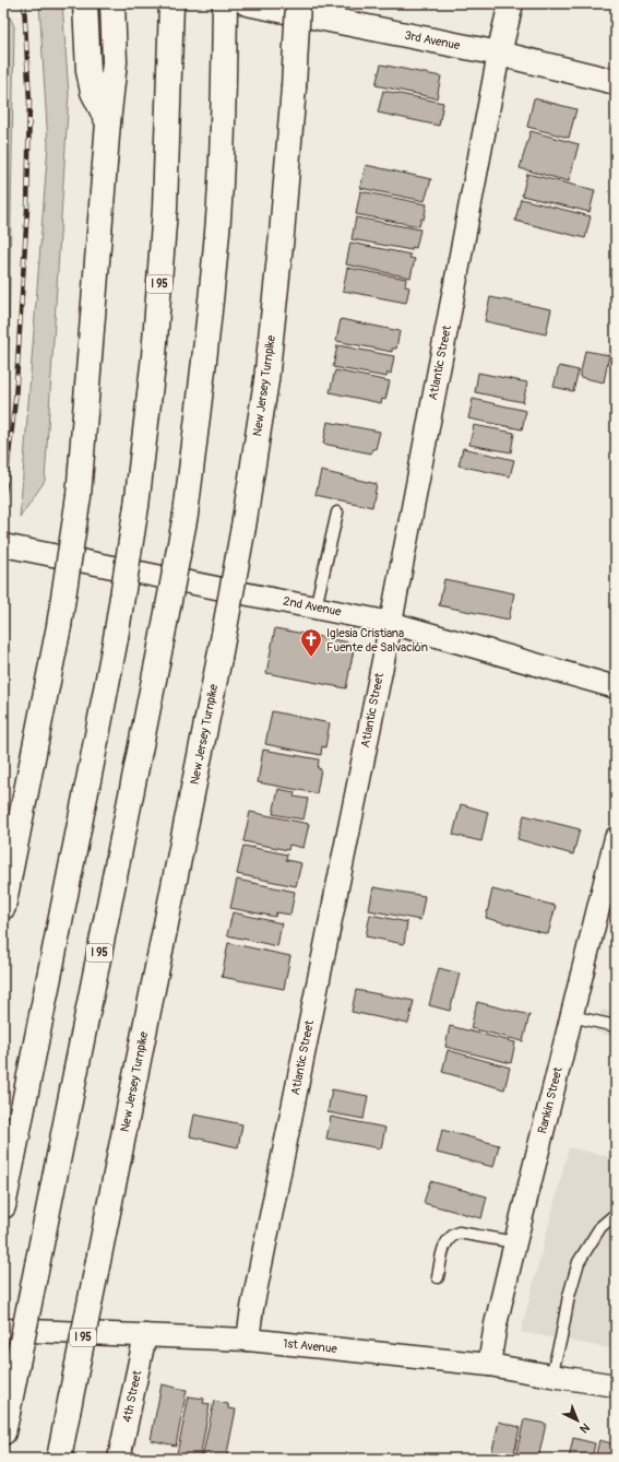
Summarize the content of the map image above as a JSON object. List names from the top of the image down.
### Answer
{
  "streets": {
    "main road": [
      "3rd Avenue",
      "I 95",
      "Atlantic Street",
      "New Jersey Turnpike"
    ],
    "street": [
      "2nd Avenue",
      "Rankin Street",
      "1st Avenue",
      "4th Street"
    ]
  },
  "crossings": [
    ["3rd Avenue", "Atlantic Street"],
    ["Atlantic Street", "2nd Avenue"],
    ["Atlantic Street", "1st Avenue"],
    ["Rankin Street", "1st Avenue"],
    ["1st Avenue", "4th Street"]
  ],
  "places": {
    "church": ["Iglesia Cristiana Fuente de Salvación"]
  },
  "north": "bottom right"
}
